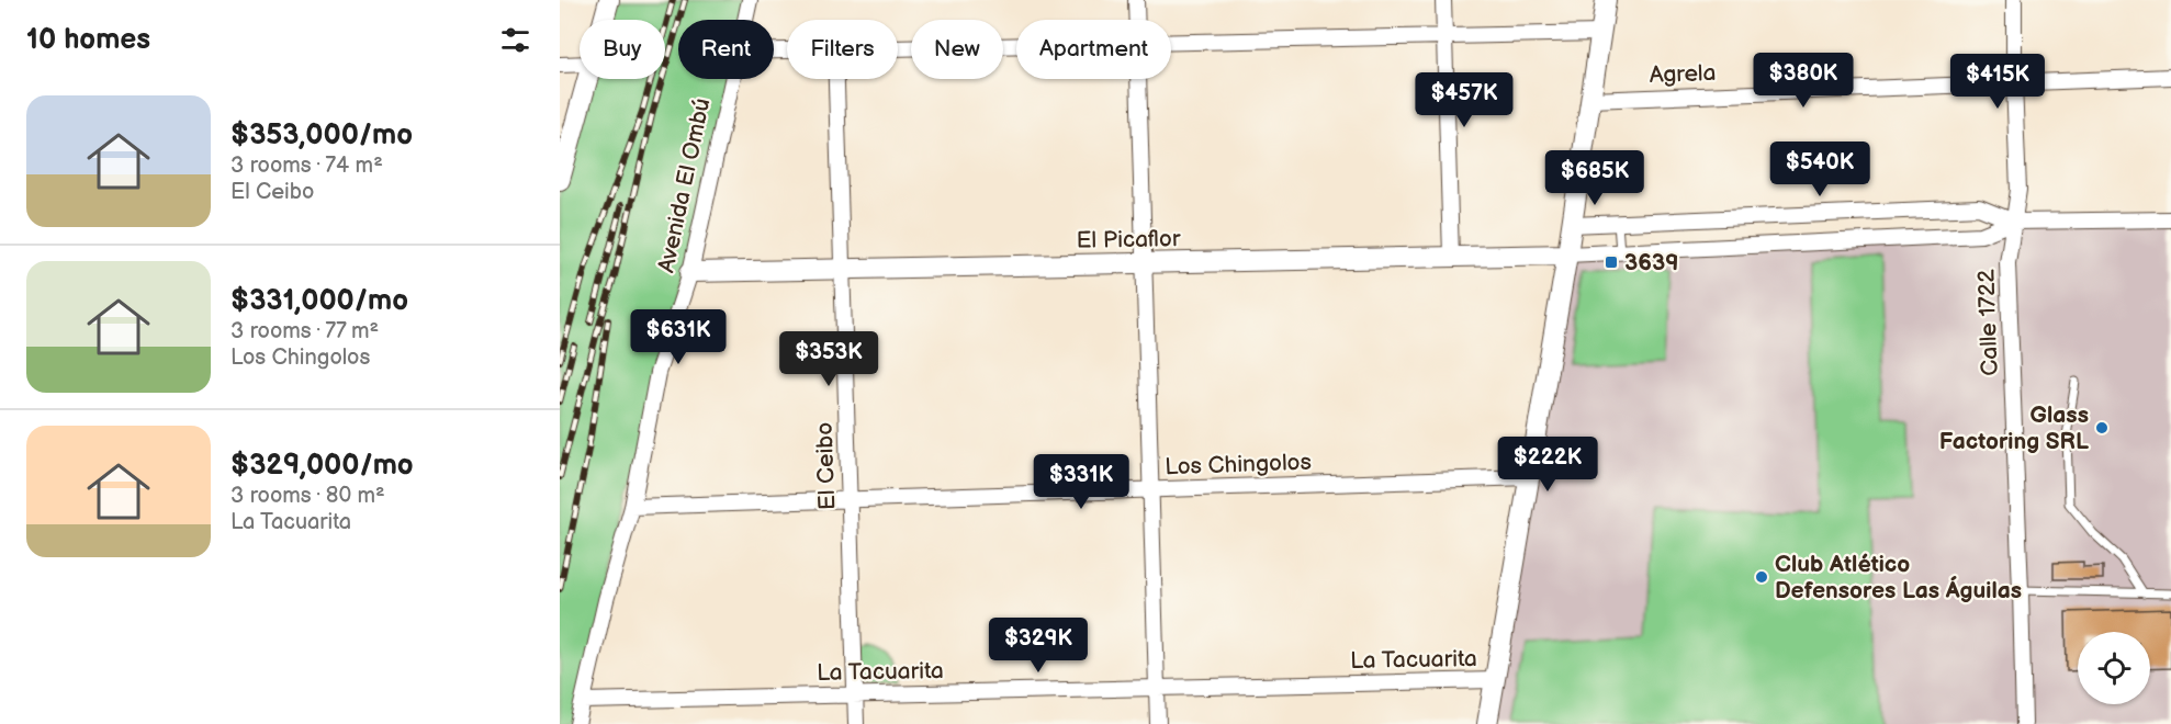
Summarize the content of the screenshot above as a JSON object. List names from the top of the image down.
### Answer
{
  "streets": {
    "main road": ["El Picaflor"],
    "street": [
      "Agrela",
      "Avenida El Ombú",
      "Calle 1722",
      "Los Chingolos",
      "El Ceibo",
      "La Tacuarita"
    ]
  },
  "crossings": [
    ["Agrela", "Calle 1722"],
    ["Avenida El Ombú", "El Picaflor"],
    ["Avenida El Ombú", "Los Chingolos"],
    ["Avenida El Ombú", "La Tacuarita"],
    ["El Picaflor", "El Ceibo"],
    ["Los Chingolos", "El Ceibo"],
    ["El Ceibo", "La Tacuarita"]
  ],
  "places": {
    "transit": ["3639"],
    "other": ["Glass Factoring SRL", "Club Atlético Defensores Las Águilas"]
  },
  "page": {
    "heading": "10 homes",
    "chip": [
      "Buy",
      "Rent",
      "Filters",
      "New",
      "Apartment"
    ],
    "price": [
      "$380K",
      "$415K",
      "$457K",
      "$540K",
      "$685K",
      "$631K",
      "$353K",
      "$222K",
      "$331K",
      "$329K"
    ],
    "list": [
      {
        "name": "$353,000/mo",
        "note": "3 rooms · 74 m² · El Ceibo"
      },
      {
        "name": "$331,000/mo",
        "note": "3 rooms · 77 m² · Los Chingolos"
      },
      {
        "name": "$329,000/mo",
        "note": "3 rooms · 80 m² · La Tacuarita"
      }
    ]
  }
}
